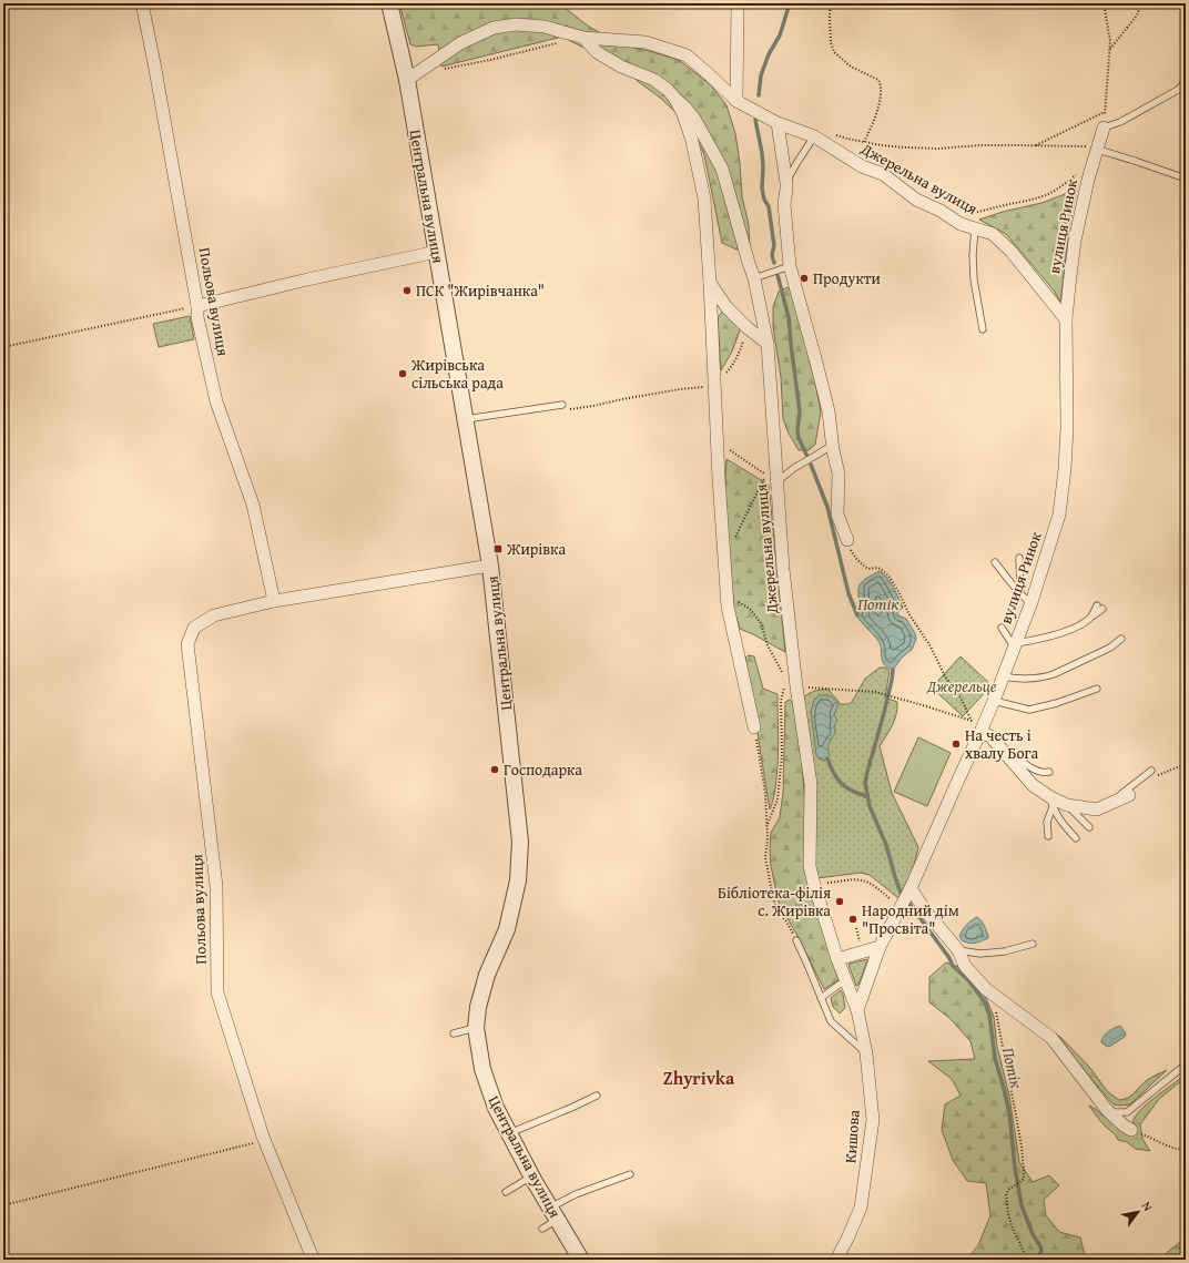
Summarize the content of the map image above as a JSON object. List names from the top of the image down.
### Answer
{
  "streets": {
    "street": [
      "Джерельна вулиця",
      "Центральна вулиця",
      "вулиця Ринок",
      "Польова вулиця",
      "Кишова"
    ]
  },
  "crossings": [
    ["Джерельна вулиця", "вулиця Ринок"],
    ["Джерельна вулиця", "Кишова"],
    ["Центральна вулиця", "Польова вулиця"],
    ["вулиця Ринок", "Кишова"]
  ],
  "districts": ["Zhyrivka"],
  "water": ["Потік"],
  "parks": ["Джерельце"],
  "places": {
    "other": [
      "Продукти",
      "ПСК \"Жирівчанка\"",
      "Жирівська сільська рада",
      "На честь і хвалу Бога",
      "Господарка",
      "Бібліотека-філія с. Жирівка",
      "Народний дім \"Просвіта\""
    ],
    "transit": ["Жирівка"]
  },
  "north": "top right"
}
